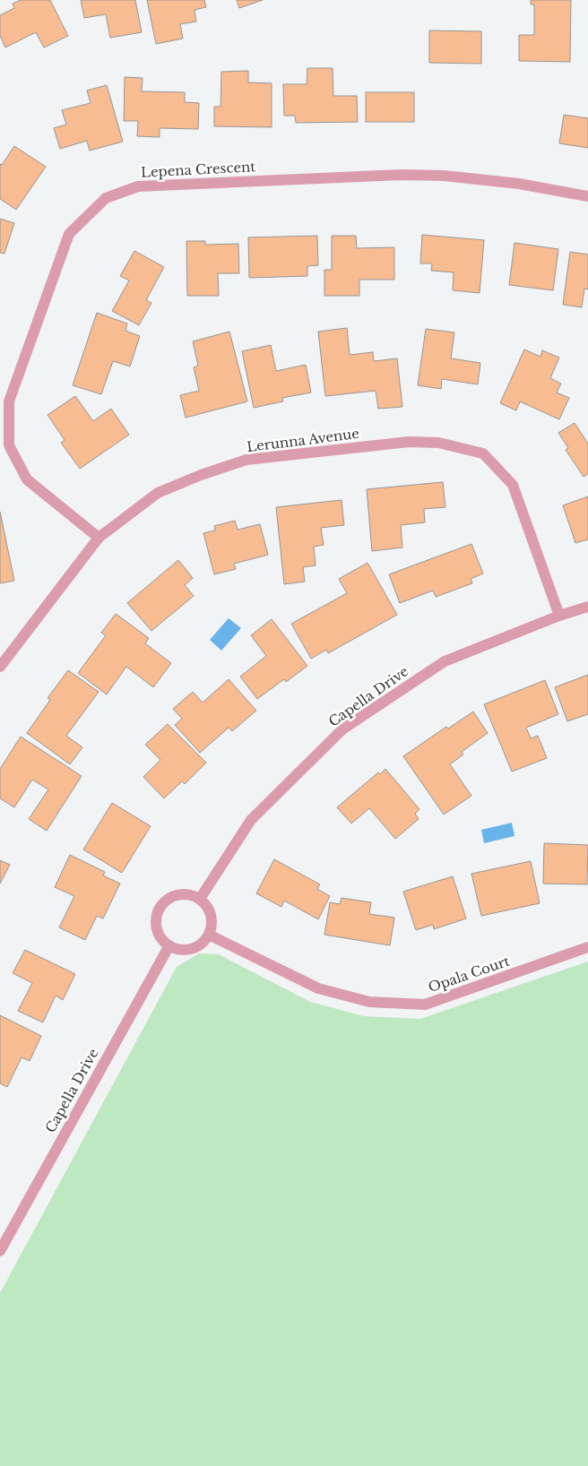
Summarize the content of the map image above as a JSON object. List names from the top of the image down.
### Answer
{
  "streets": {
    "street": [
      "Lepena Crescent",
      "Lerunna Avenue",
      "Capella Drive",
      "Opala Court"
    ]
  },
  "crossings": [
    ["Lepena Crescent", "Lerunna Avenue"],
    ["Lerunna Avenue", "Capella Drive"],
    ["Capella Drive", "Opala Court"]
  ]
}
